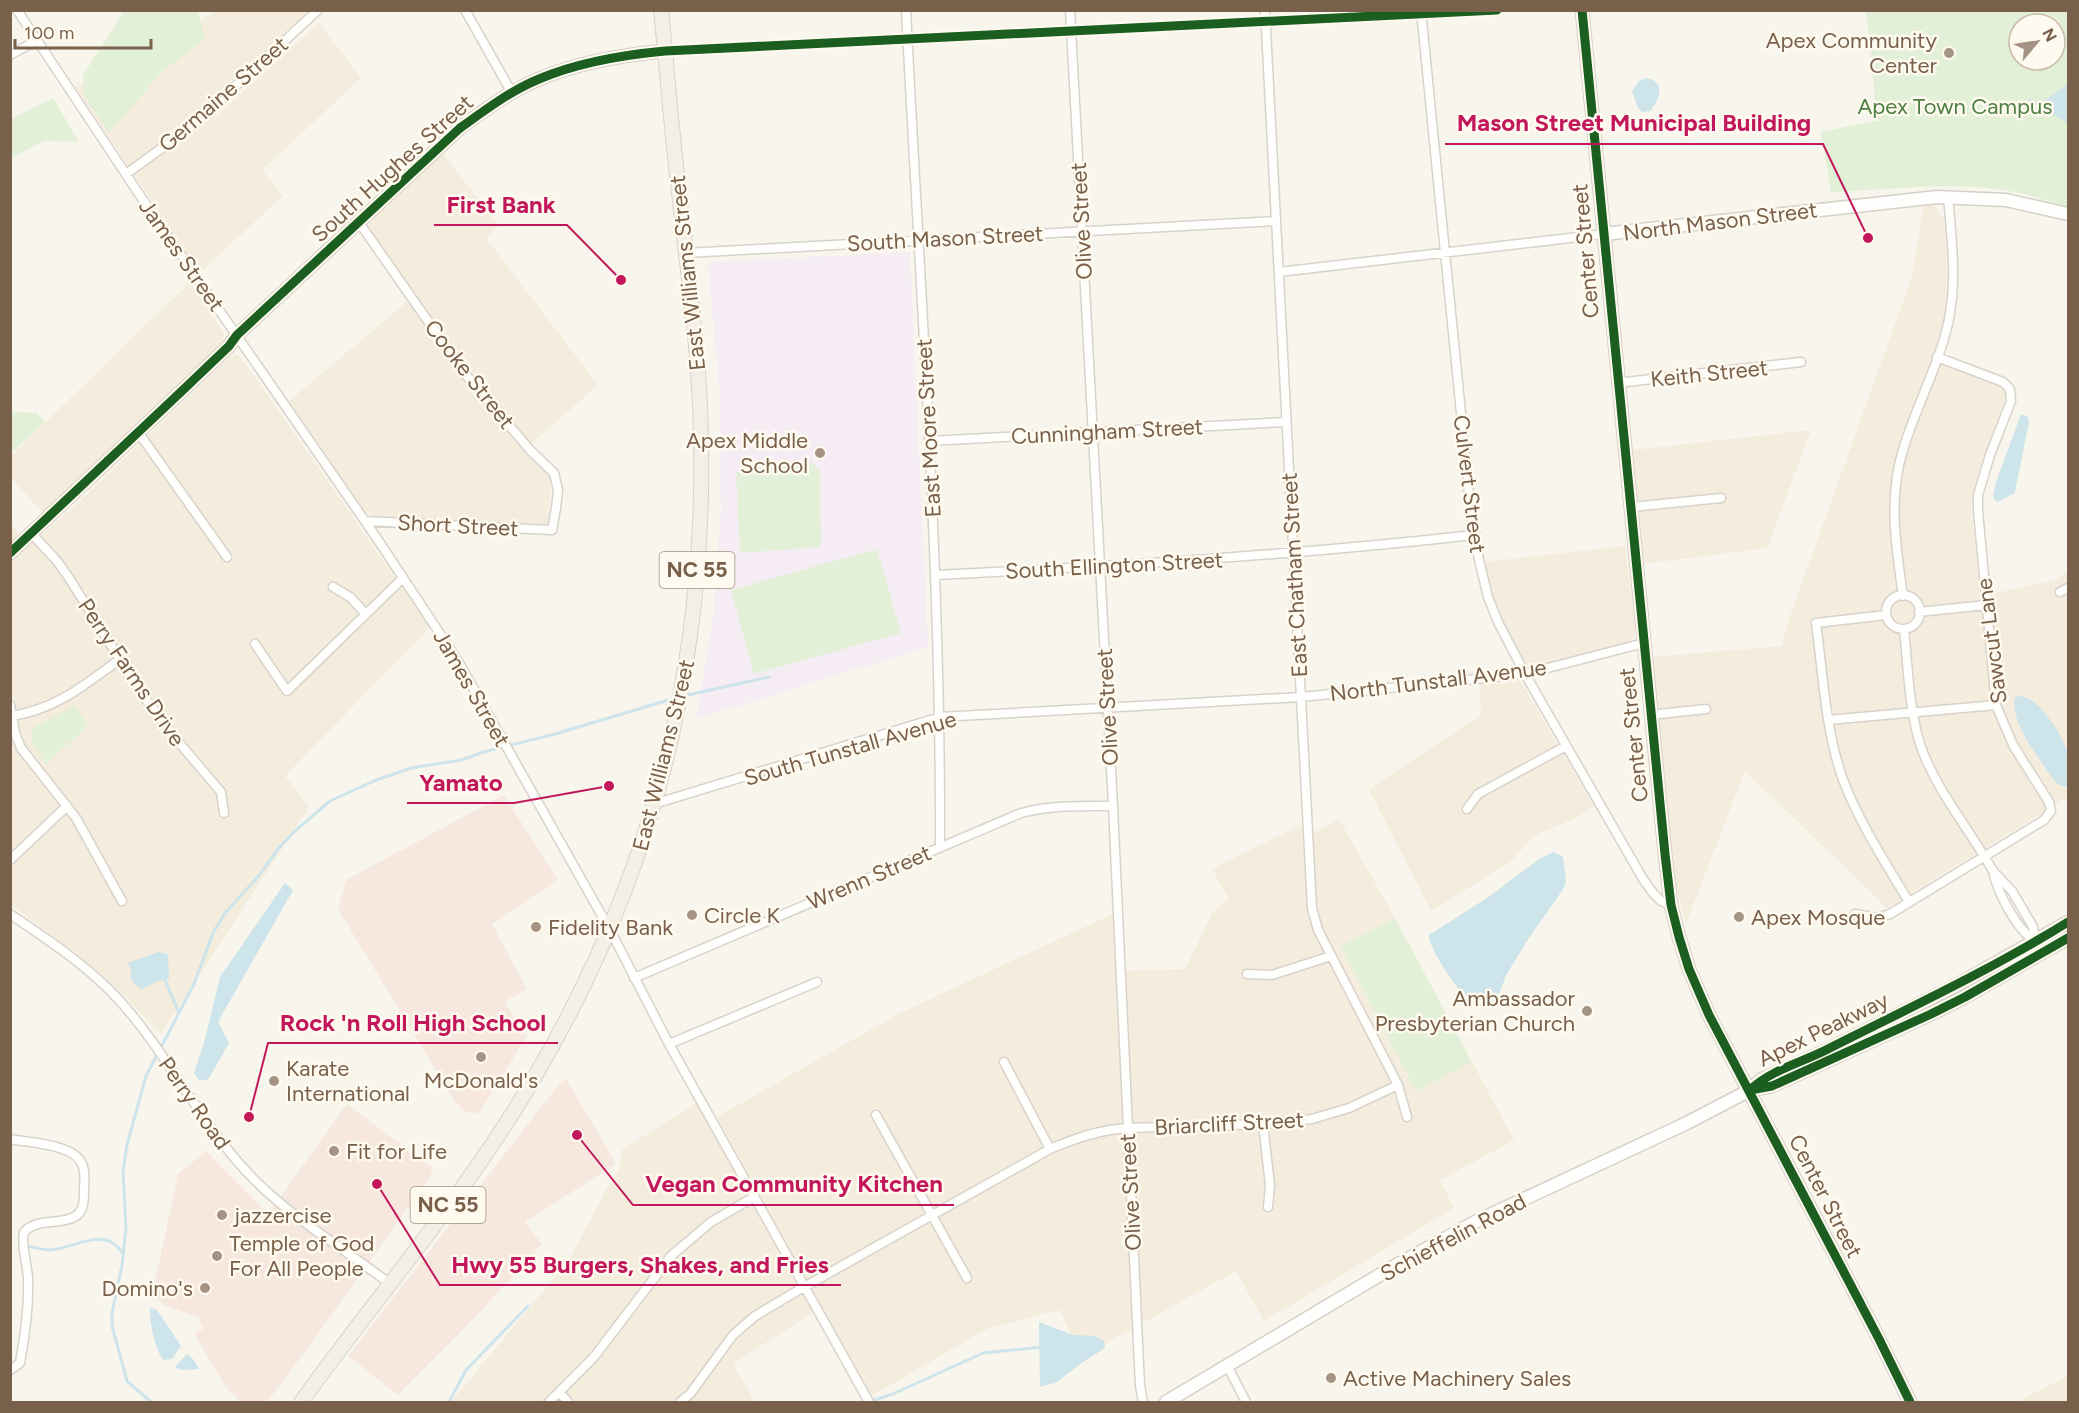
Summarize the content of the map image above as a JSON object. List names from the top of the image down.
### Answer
{
  "streets": {
    "main road": [
      "South Hughes Street",
      "North Mason Street",
      "Center Street",
      "East Williams Street",
      "NC 55",
      "Apex Peakway",
      "Schieffelin Road"
    ],
    "street": [
      "Germaine Street",
      "Olive Street",
      "South Mason Street",
      "James Street",
      "Keith Street",
      "Cooke Street",
      "East Moore Street",
      "Cunningham Street",
      "Culvert Street",
      "Short Street",
      "South Ellington Street",
      "East Chatham Street",
      "Sawcut Lane",
      "Perry Farms Drive",
      "North Tunstall Avenue",
      "South Tunstall Avenue",
      "Wrenn Street",
      "Perry Road",
      "Briarcliff Street"
    ]
  },
  "crossings": [
    ["Germaine Street", "James Street"],
    ["South Hughes Street", "Olive Street"],
    ["South Hughes Street", "James Street"],
    ["South Hughes Street", "East Williams Street"],
    ["South Hughes Street", "Cooke Street"],
    ["South Hughes Street", "East Moore Street"],
    ["South Hughes Street", "Culvert Street"],
    ["South Hughes Street", "East Chatham Street"],
    ["South Hughes Street", "Perry Farms Drive"],
    ["Olive Street", "South Mason Street"],
    ["Olive Street", "Cunningham Street"],
    ["Olive Street", "South Ellington Street"],
    ["Olive Street", "South Tunstall Avenue"],
    ["Olive Street", "Wrenn Street"],
    ["Olive Street", "Briarcliff Street"],
    ["North Mason Street", "Center Street"],
    ["North Mason Street", "Culvert Street"],
    ["North Mason Street", "East Chatham Street"],
    ["South Mason Street", "East Williams Street"],
    ["South Mason Street", "East Moore Street"],
    ["South Mason Street", "East Chatham Street"],
    ["Center Street", "Keith Street"],
    ["Center Street", "Culvert Street"],
    ["Center Street", "North Tunstall Avenue"],
    ["Center Street", "Apex Peakway"],
    ["Center Street", "Schieffelin Road"],
    ["James Street", "East Williams Street"],
    ["James Street", "Short Street"],
    ["James Street", "Wrenn Street"],
    ["James Street", "Briarcliff Street"],
    ["East Williams Street", "South Tunstall Avenue"],
    ["East Williams Street", "Perry Road"],
    ["Cooke Street", "Short Street"],
    ["East Moore Street", "Cunningham Street"],
    ["East Moore Street", "South Ellington Street"],
    ["East Moore Street", "South Tunstall Avenue"],
    ["East Moore Street", "Wrenn Street"],
    ["Cunningham Street", "East Chatham Street"],
    ["Culvert Street", "South Ellington Street"],
    ["Culvert Street", "North Tunstall Avenue"],
    ["South Ellington Street", "East Chatham Street"],
    ["East Chatham Street", "North Tunstall Avenue"],
    ["East Chatham Street", "South Tunstall Avenue"],
    ["East Chatham Street", "Briarcliff Street"],
    ["North Tunstall Avenue", "South Tunstall Avenue"],
    ["Apex Peakway", "Schieffelin Road"]
  ],
  "parks": ["Apex Town Campus"],
  "places": [
    "Apex Community Center",
    "Mason Street Municipal Building",
    "First Bank",
    "Apex Middle School",
    "Yamato",
    "Circle K",
    "Apex Mosque",
    "Fidelity Bank",
    "Ambassador Presbyterian Church",
    "McDonald's",
    "Karate International",
    "Rock 'n Roll High School",
    "Vegan Community Kitchen",
    "Fit for Life",
    "Hwy 55 Burgers, Shakes, and Fries",
    "jazzercise",
    "Temple of God For All People",
    "Domino's",
    "Active Machinery Sales"
  ],
  "scale_bar": "100 m",
  "north": "top right"
}
